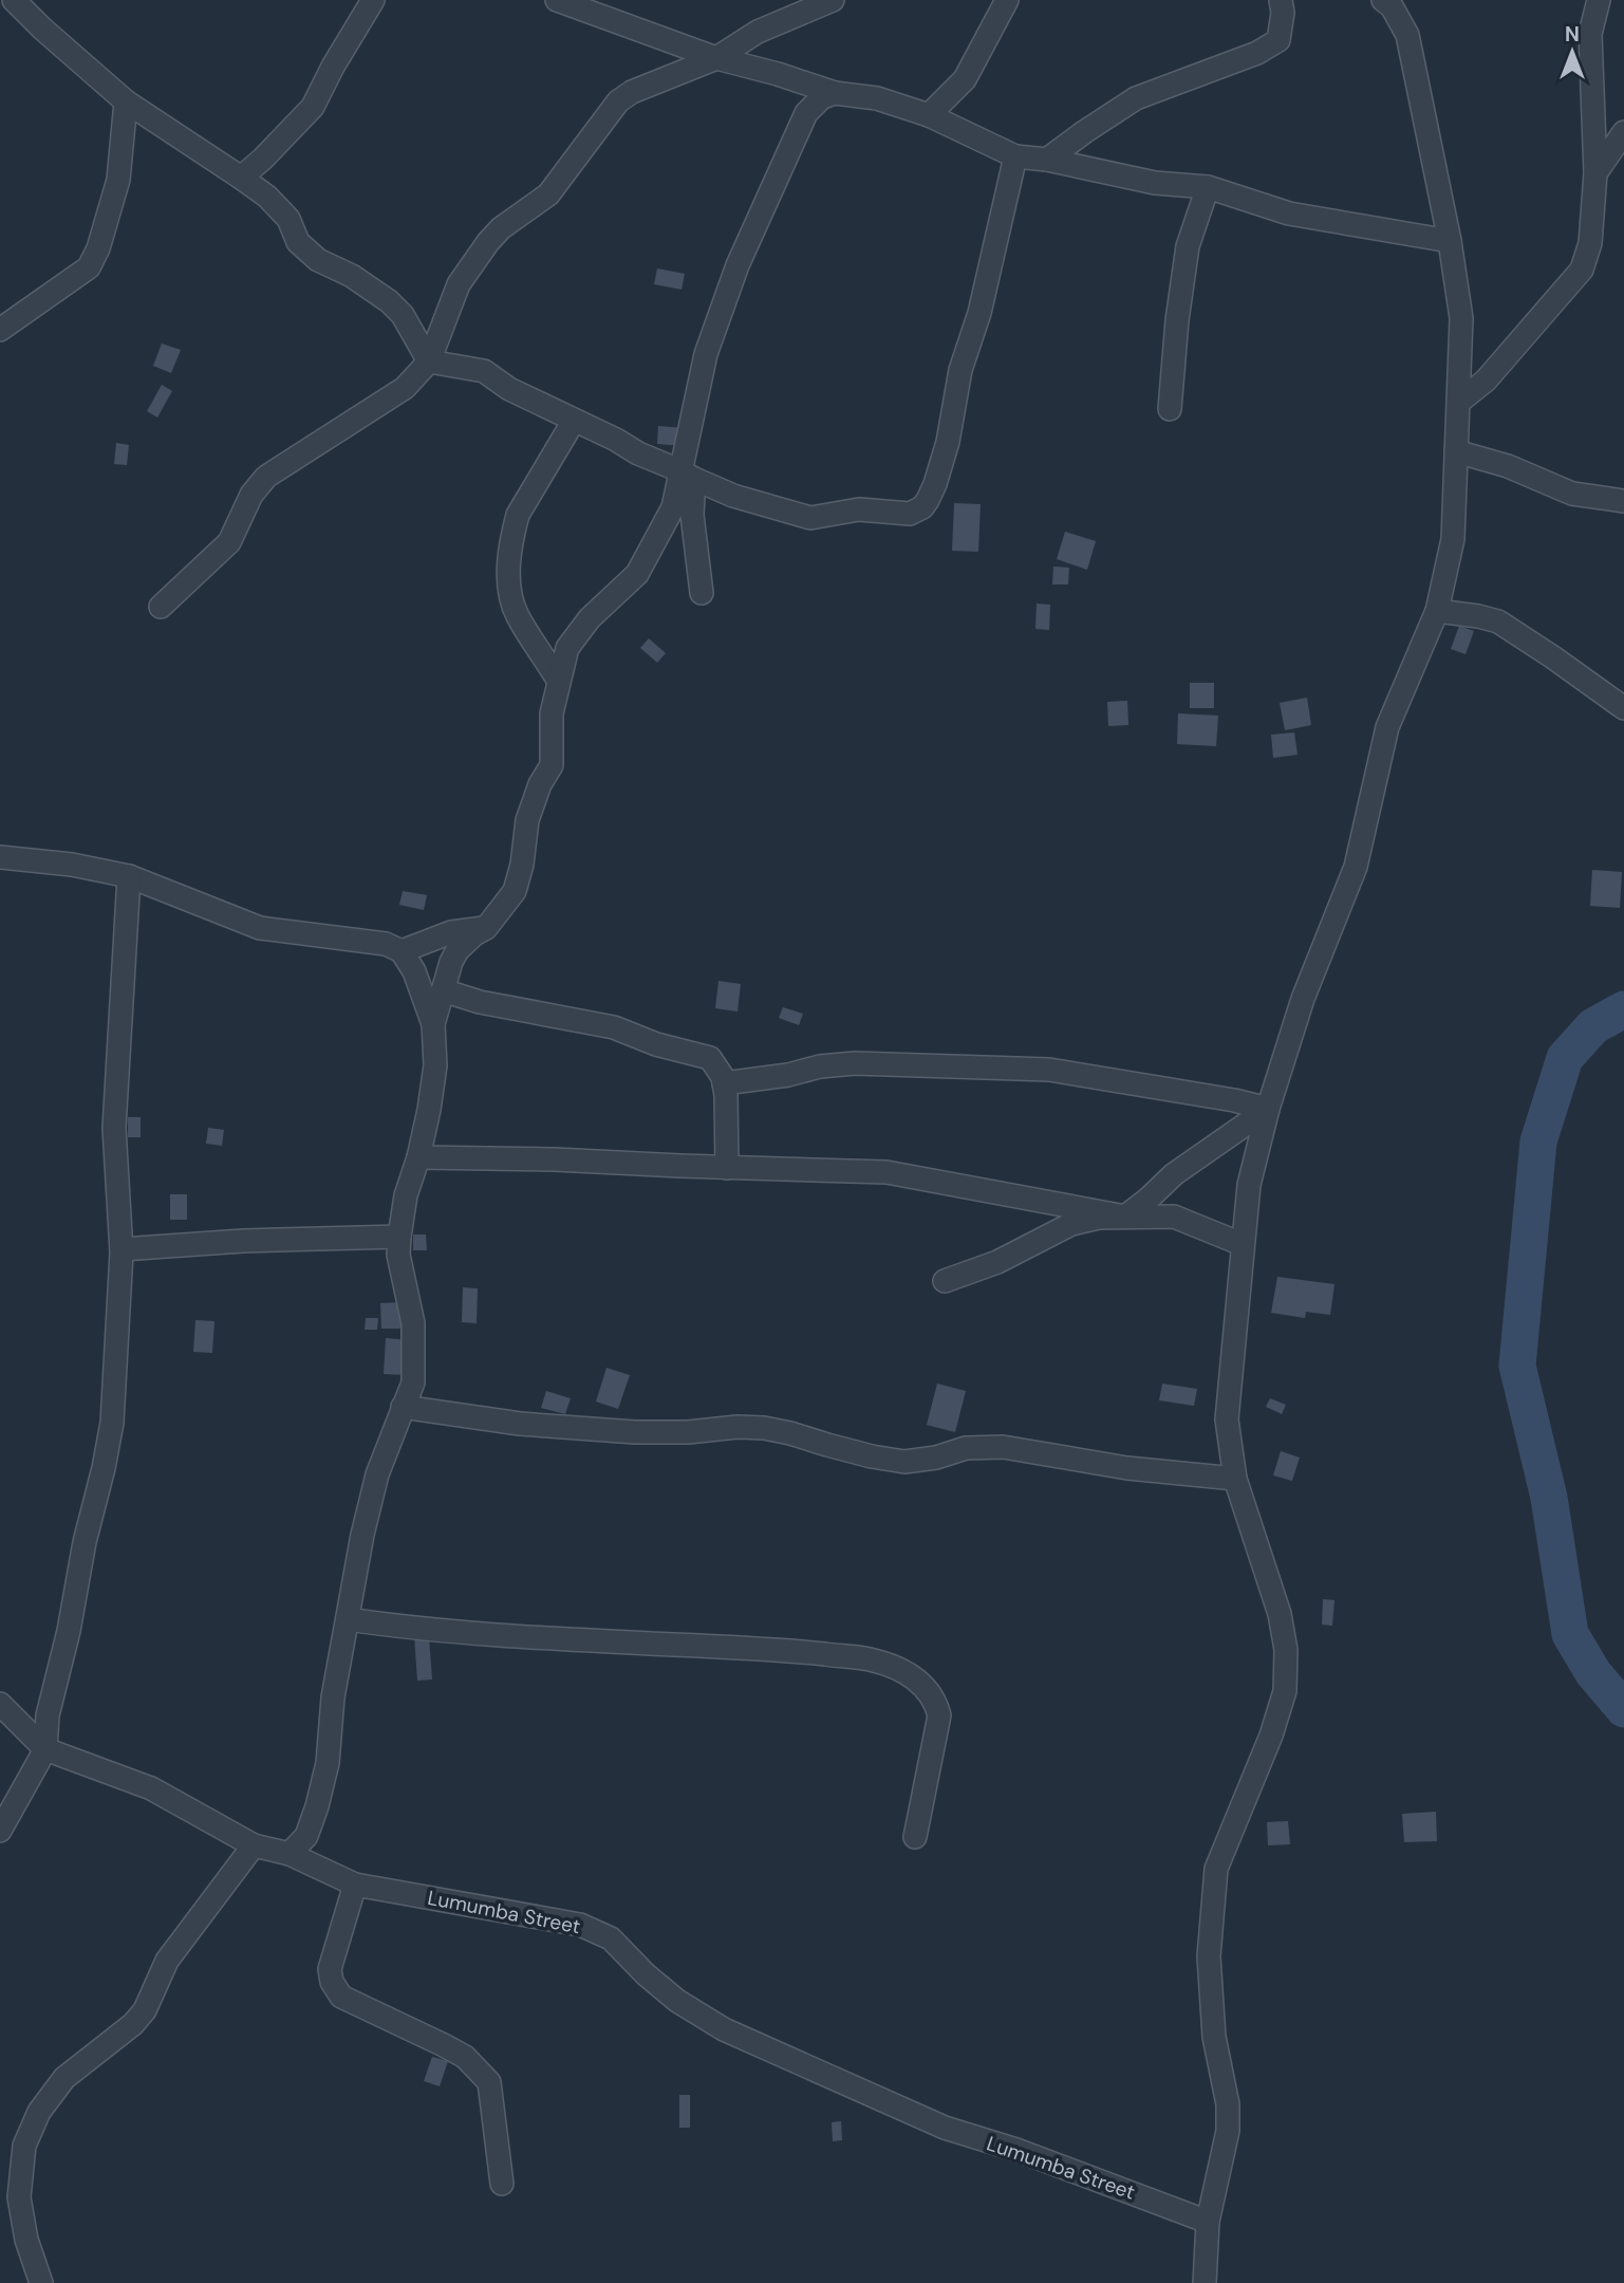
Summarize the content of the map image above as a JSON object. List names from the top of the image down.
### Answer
{
  "streets": {
    "street": ["Lumumba Street"]
  },
  "north": "top"
}
